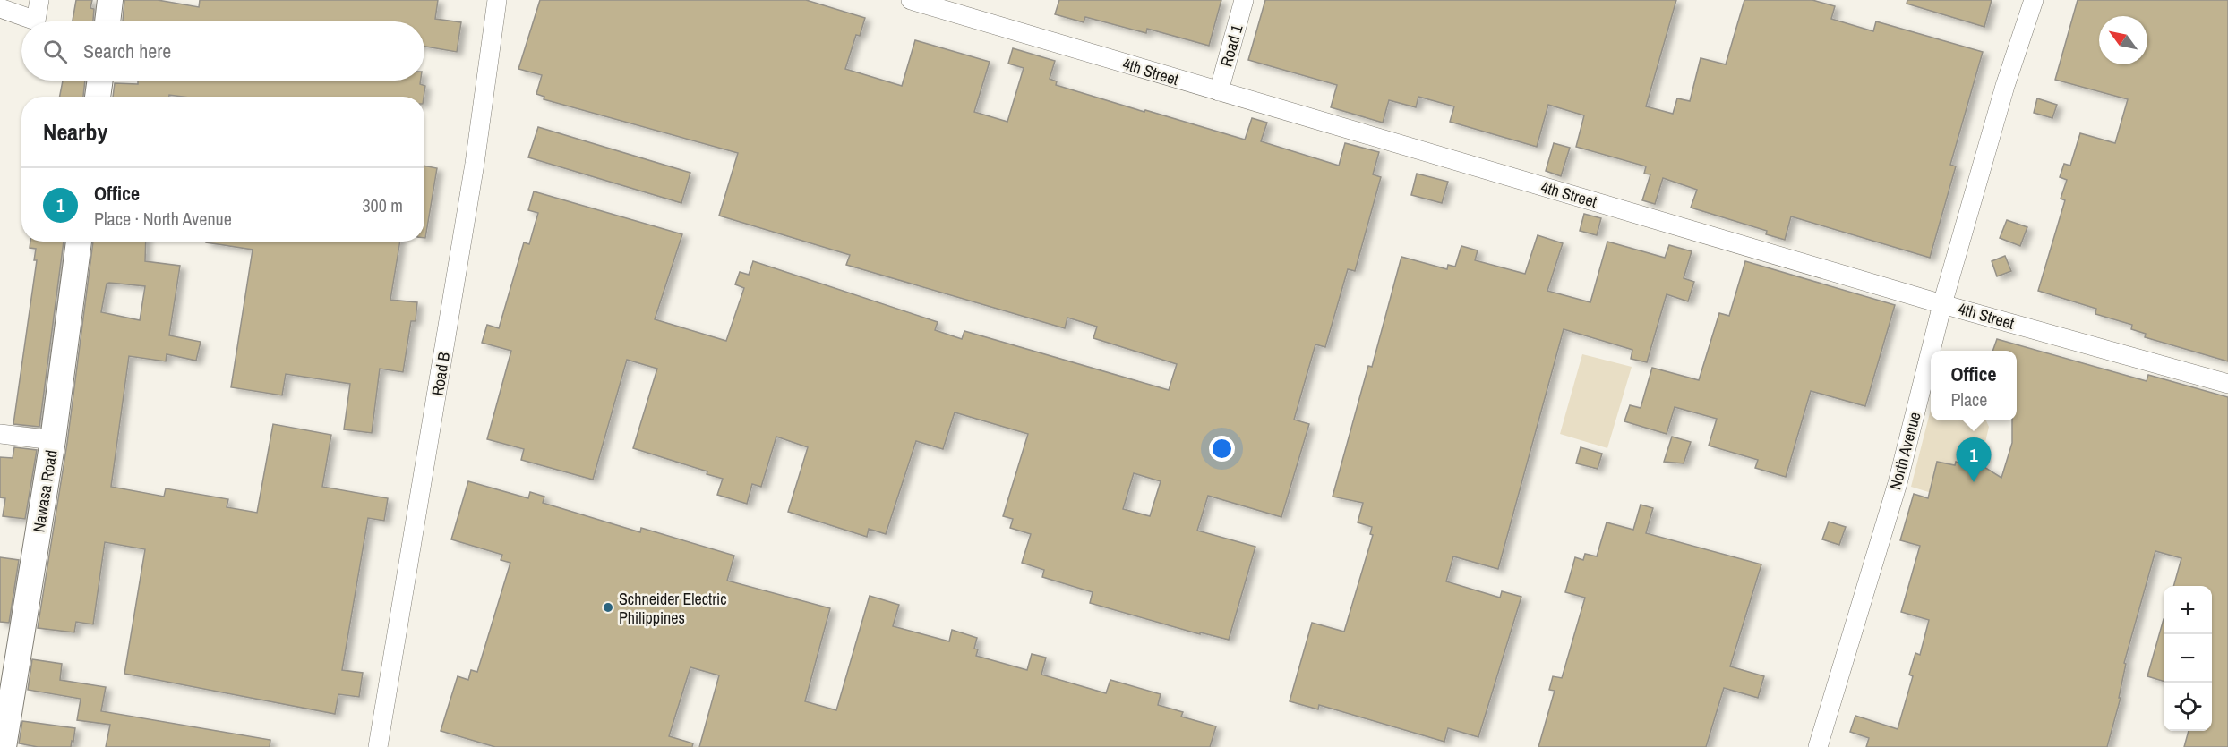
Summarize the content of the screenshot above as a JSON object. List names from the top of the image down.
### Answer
{
  "streets": {
    "street": [
      "Road 1",
      "4th Street",
      "Road B",
      "North Avenue",
      "Nawasa Road"
    ]
  },
  "crossings": [
    ["Road 1", "4th Street"],
    ["4th Street", "North Avenue"]
  ],
  "places": ["Schneider Electric Philippines"],
  "north": "top left",
  "page": {
    "search": "Search here",
    "heading": "Nearby",
    "list": [
      {
        "mark": "1",
        "name": "Office",
        "note": "Place · North Avenue",
        "value": "300 m"
      }
    ],
    "popup": ["Office", "Place"],
    "pins": "1",
    "map_buttons": ["+", "−"]
  }
}
